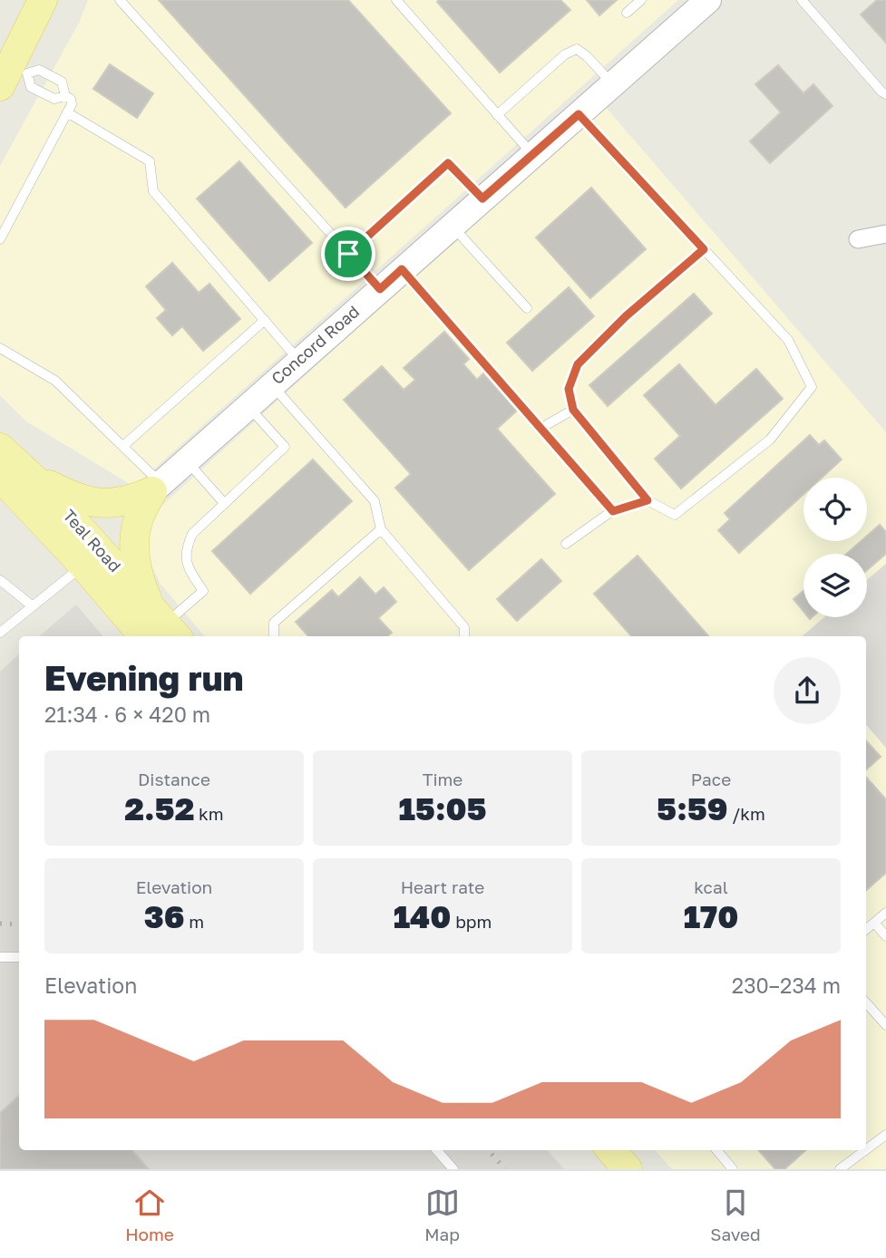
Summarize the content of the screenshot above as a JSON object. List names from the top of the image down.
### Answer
{
  "streets": {
    "main road": ["Teal Road"],
    "street": ["Concord Road"]
  },
  "page": {
    "heading": ["Evening run", "21:34 · 6 × 420 m"],
    "stats": [
      ["Distance", "2.52 km"],
      ["Time", "15:05"],
      ["Pace", "5:59 /km"],
      ["Elevation", "36 m"],
      ["Heart rate", "140 bpm"],
      ["kcal", "170"]
    ],
    "chart": ["Elevation", "230–234 m"],
    "tabs": ["Home", "Map", "Saved"]
  }
}
